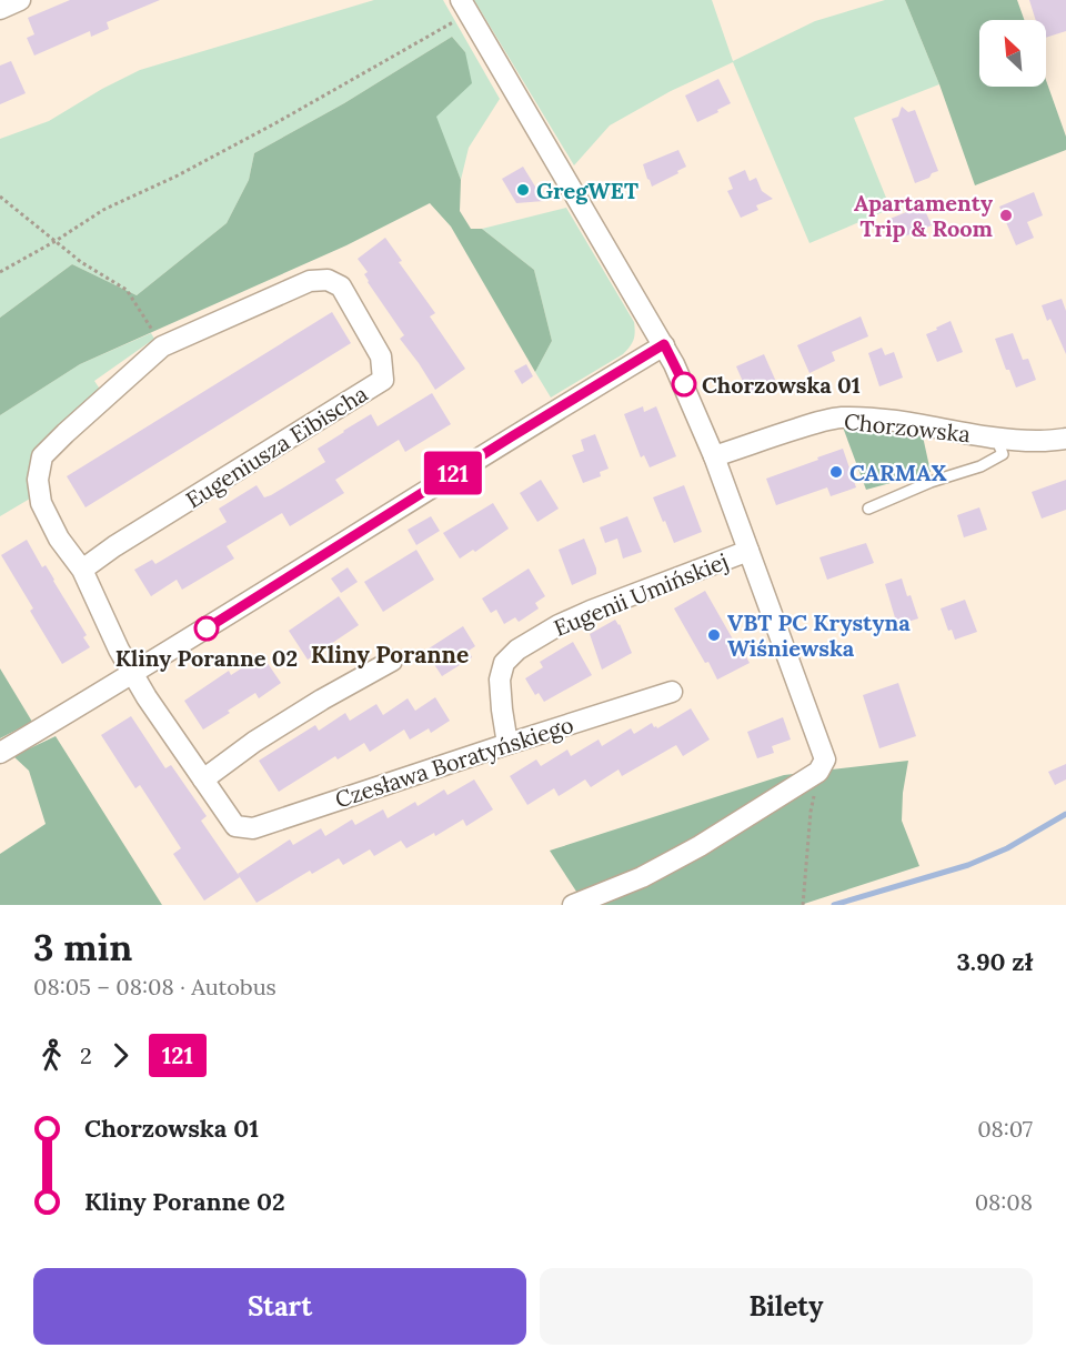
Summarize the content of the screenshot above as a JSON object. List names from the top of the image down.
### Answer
{
  "streets": {
    "street": [
      "Chorzowska",
      "Eugeniusza Eibischa",
      "Eugenii Umińskiej",
      "Czesława Boratyńskiego"
    ]
  },
  "crossings": [
    ["Eugenii Umińskiej", "Czesława Boratyńskiego"]
  ],
  "districts": ["Kliny Poranne"],
  "places": [
    "GregWET",
    "Apartamenty Trip & Room",
    "Chorzowska 01",
    "CARMAX",
    "Kliny Poranne 02",
    "VBT PC Krystyna Wiśniewska"
  ],
  "lines": ["bus line 121"],
  "north": "top left",
  "page": {
    "on_map": "121",
    "heading": ["3 min", "08:05 – 08:08 · Autobus", "3.90 zł"],
    "legs": ["2", "121"],
    "list": [
      {
        "name": "Chorzowska 01",
        "value": "08:07"
      },
      {
        "name": "Kliny Poranne 02",
        "value": "08:08"
      }
    ],
    "buttons": ["Start", "Bilety"]
  }
}
